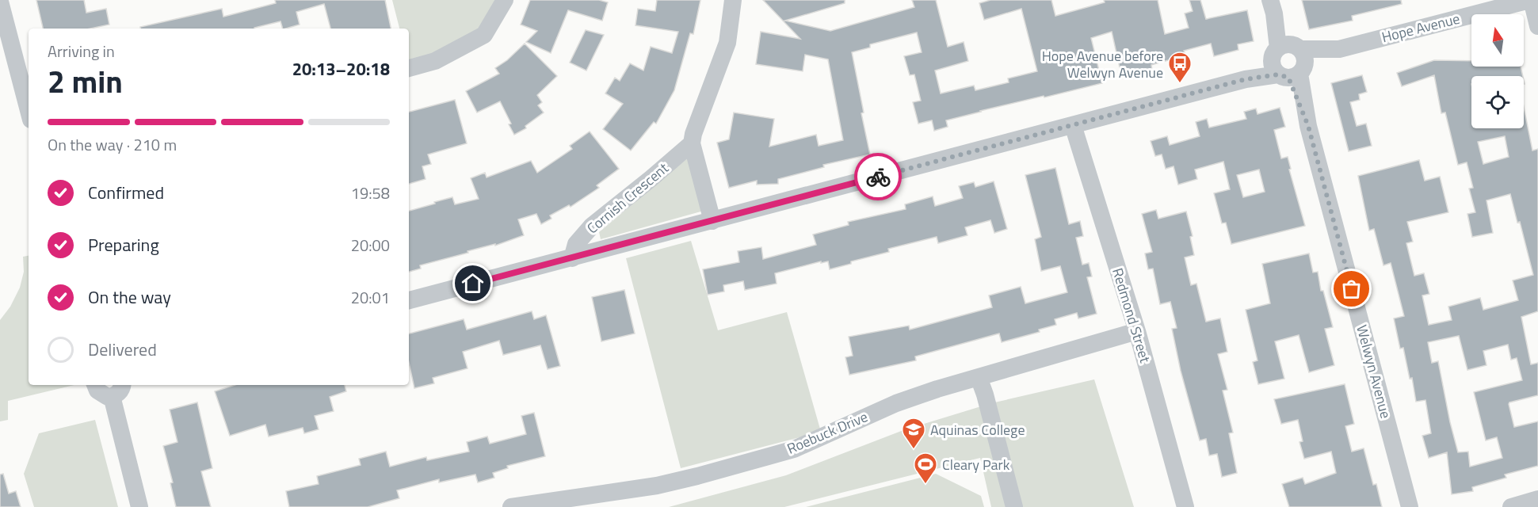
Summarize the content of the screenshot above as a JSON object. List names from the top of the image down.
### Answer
{
  "streets": {
    "street": [
      "Hope Avenue",
      "Cornish Crescent",
      "Redmond Street",
      "Welwyn Avenue",
      "Roebuck Drive"
    ]
  },
  "crossings": [
    ["Hope Avenue", "Cornish Crescent"],
    ["Hope Avenue", "Redmond Street"],
    ["Hope Avenue", "Welwyn Avenue"],
    ["Redmond Street", "Roebuck Drive"]
  ],
  "places": {
    "bus stop": ["Hope Avenue before Welwyn Avenue"],
    "school or university": ["Aquinas College"],
    "sports": ["Cleary Park"]
  },
  "north": "top",
  "page": {
    "heading": ["2 min", "Arriving in", "20:13–20:18"],
    "bar": "On the way · 210 m",
    "list": [
      ["Confirmed", "19:58"],
      ["Preparing", "20:00"],
      ["On the way", "20:01"],
      "Delivered"
    ]
  }
}
